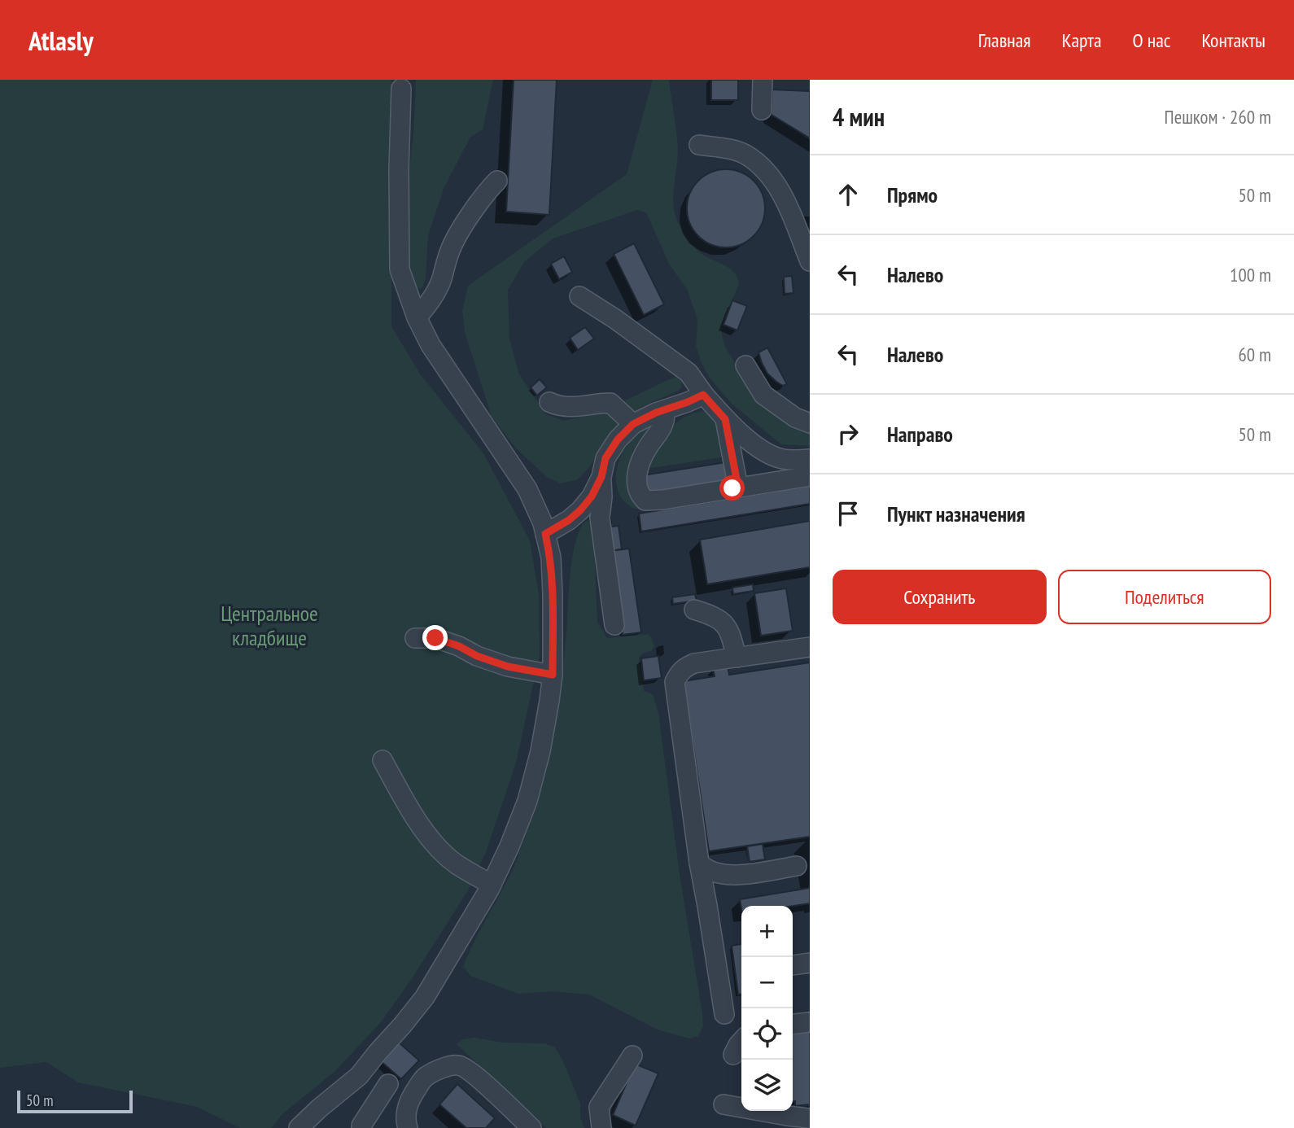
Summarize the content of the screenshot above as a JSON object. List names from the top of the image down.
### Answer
{
  "parks": ["Центральное кладбище"],
  "scale_bar": "50 m",
  "page": {
    "header": "Atlasly",
    "nav": [
      "Главная",
      "Карта",
      "О нас",
      "Контакты"
    ],
    "heading": ["4 мин", "Пешком · 260 m"],
    "list": [
      ["Прямо", "50 m"],
      ["Налево", "100 m"],
      ["Налево", "60 m"],
      ["Направо", "50 m"],
      "Пункт назначения"
    ],
    "buttons": ["Сохранить", "Поделиться"],
    "map_buttons": ["+", "−"],
    "scale": "50 m"
  }
}
